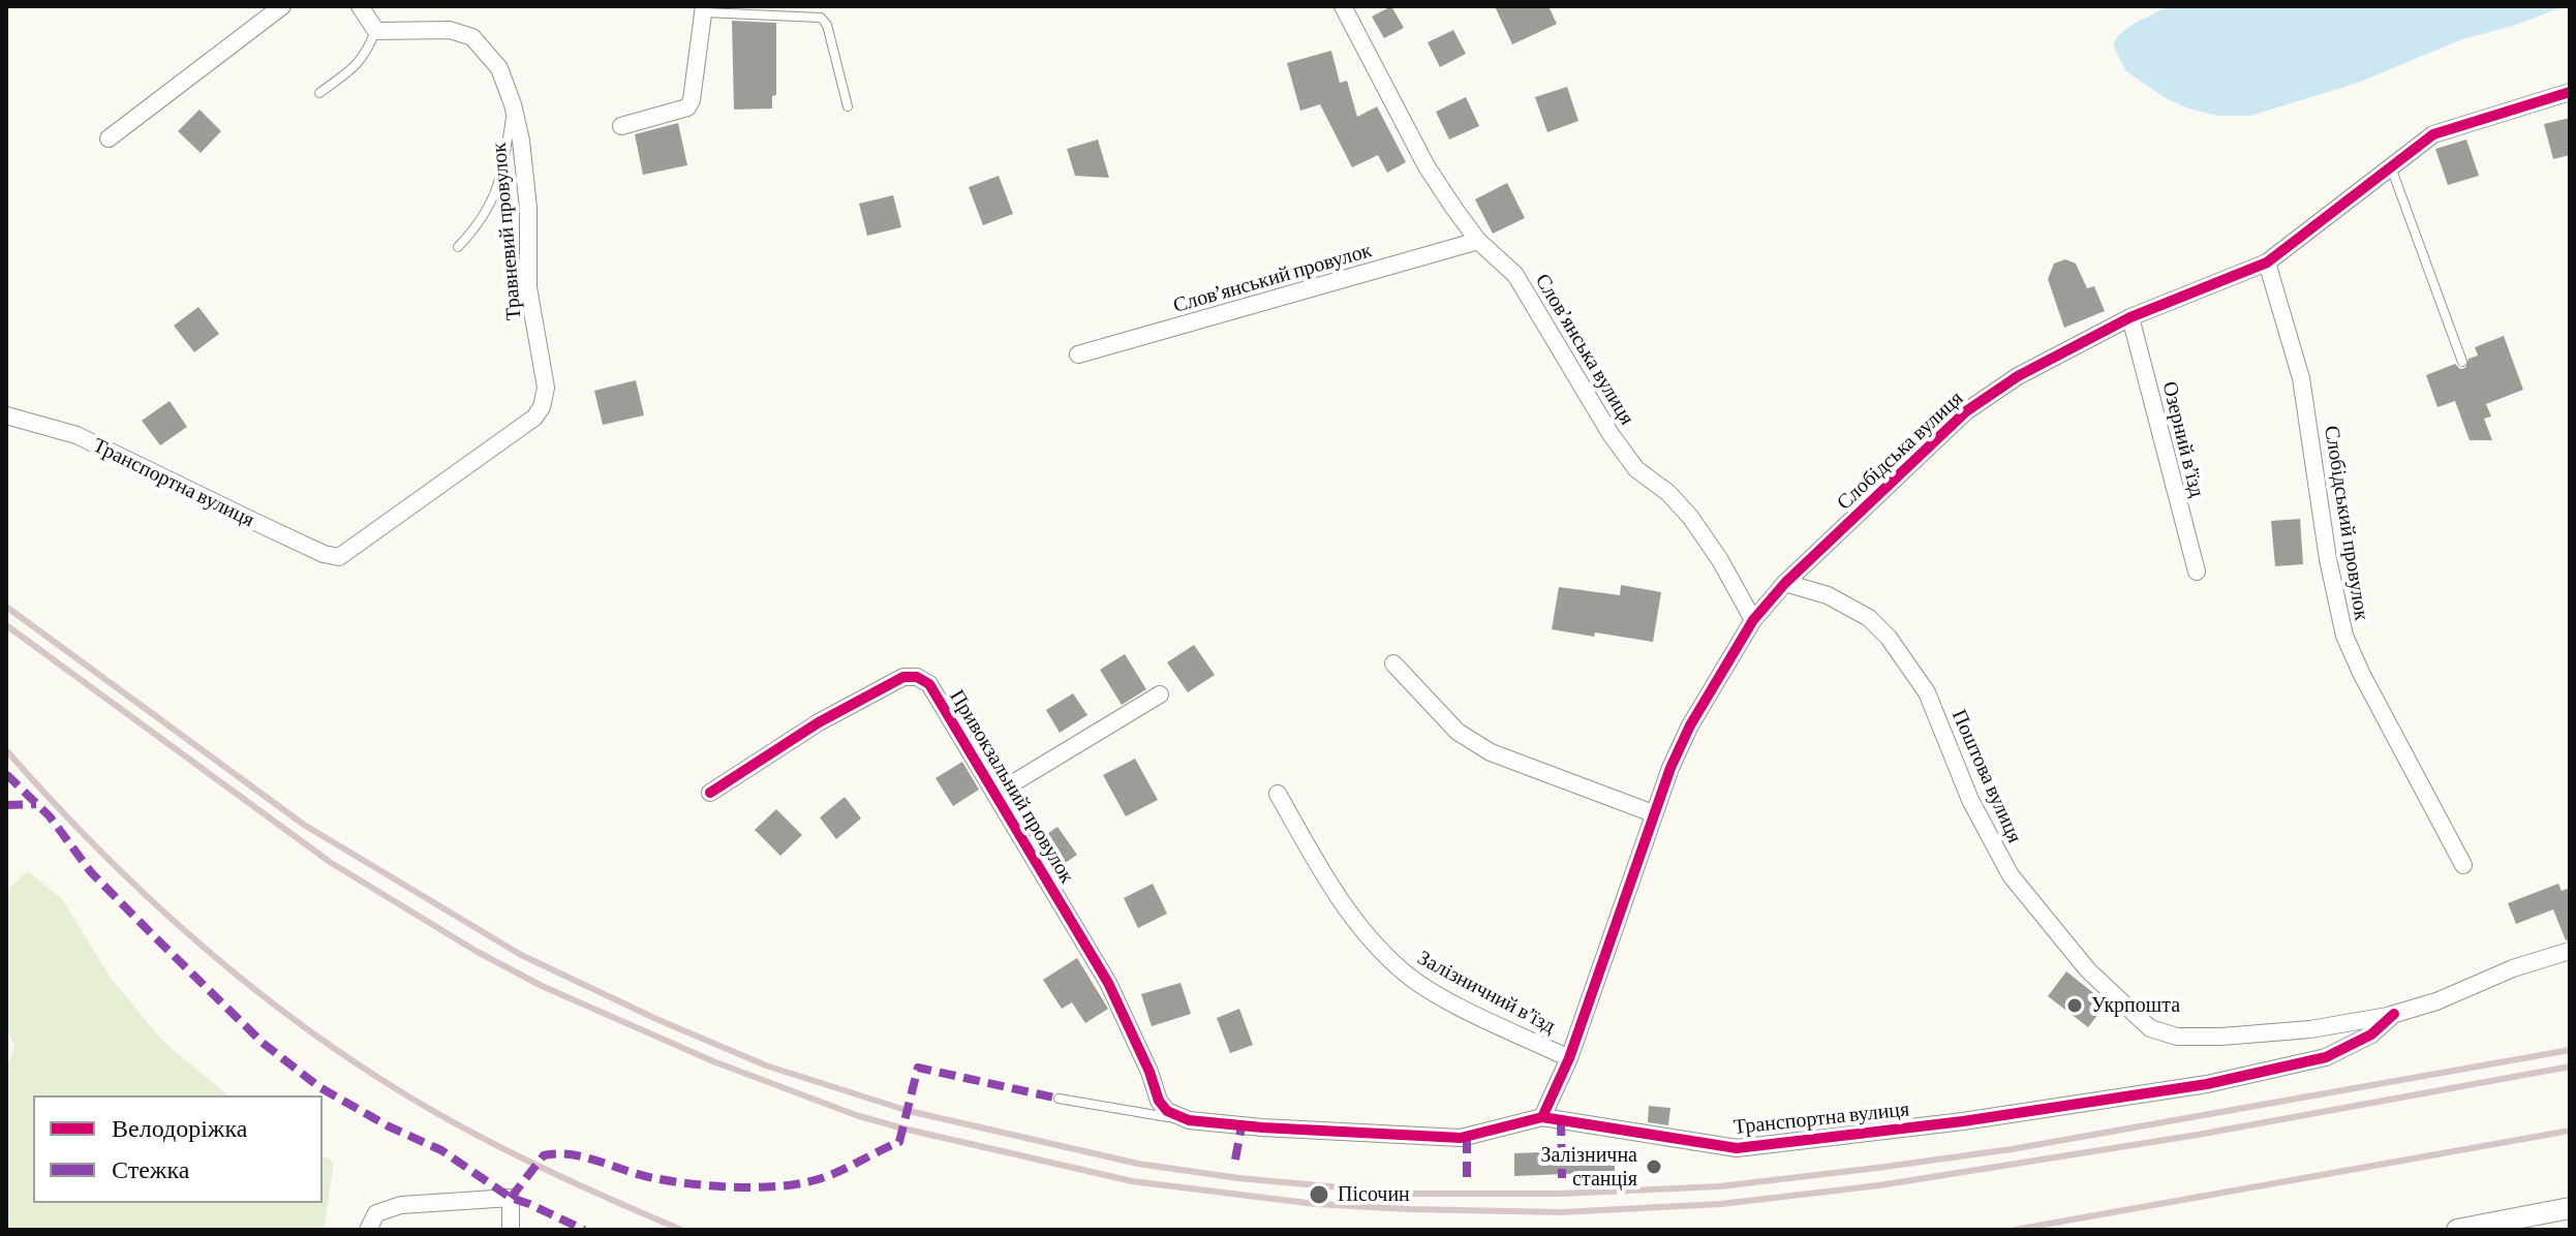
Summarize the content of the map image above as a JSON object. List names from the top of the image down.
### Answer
{
  "streets": {
    "street": [
      "Травневий провулок",
      "Слов’янський провулок",
      "Слов’янська вулиця",
      "Озерний в’їзд",
      "Слобідська вулиця",
      "Транспортна вулиця",
      "Слобідський провулок",
      "Поштова вулиця",
      "Привокзальний провулок",
      "Залізничний в’їзд"
    ]
  },
  "crossings": [
    ["Травневий провулок", "Транспортна вулиця"],
    ["Слов’янський провулок", "Слов’янська вулиця"],
    ["Слов’янська вулиця", "Слобідська вулиця"],
    ["Озерний в’їзд", "Слобідська вулиця"],
    ["Слобідська вулиця", "Транспортна вулиця"],
    ["Слобідська вулиця", "Слобідський провулок"],
    ["Слобідська вулиця", "Поштова вулиця"],
    ["Слобідська вулиця", "Залізничний в’їзд"],
    ["Транспортна вулиця", "Поштова вулиця"],
    ["Транспортна вулиця", "Привокзальний провулок"]
  ],
  "places": ["Укрпошта", "Залізнична станція", "Пісочин"],
  "legend": ["Велодоріжка", "Стежка"]
}
